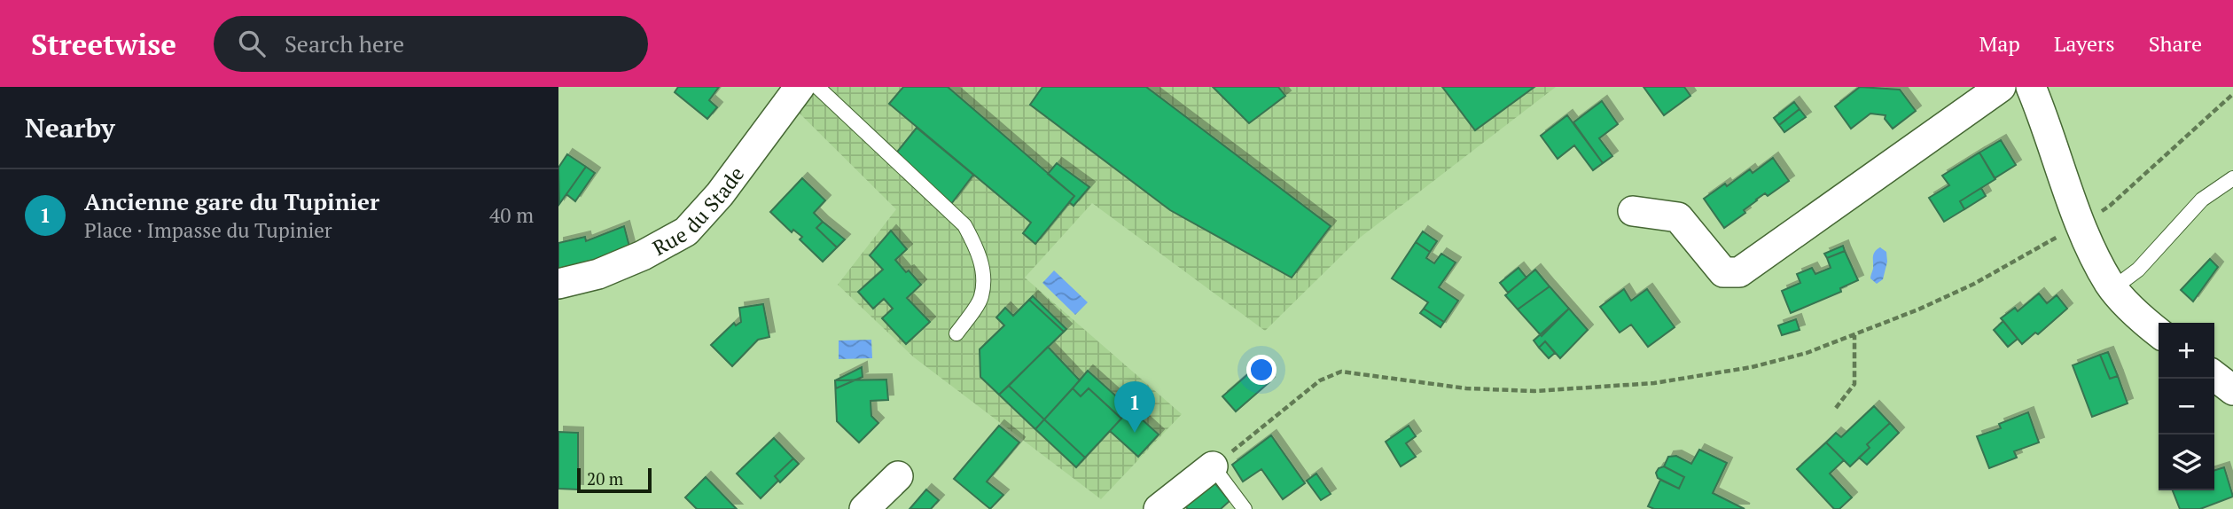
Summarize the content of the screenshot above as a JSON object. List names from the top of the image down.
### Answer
{
  "streets": {
    "street": ["Rue du Stade"]
  },
  "scale_bar": "20 m",
  "page": {
    "header": "Streetwise",
    "search": "Search here",
    "nav": ["Map", "Layers", "Share"],
    "heading": "Nearby",
    "list": [
      {
        "mark": "1",
        "name": "Ancienne gare du Tupinier",
        "note": "Place · Impasse du Tupinier",
        "value": "40 m"
      }
    ],
    "map_buttons": ["+", "−"],
    "pins": "1",
    "scale": "20 m"
  }
}
